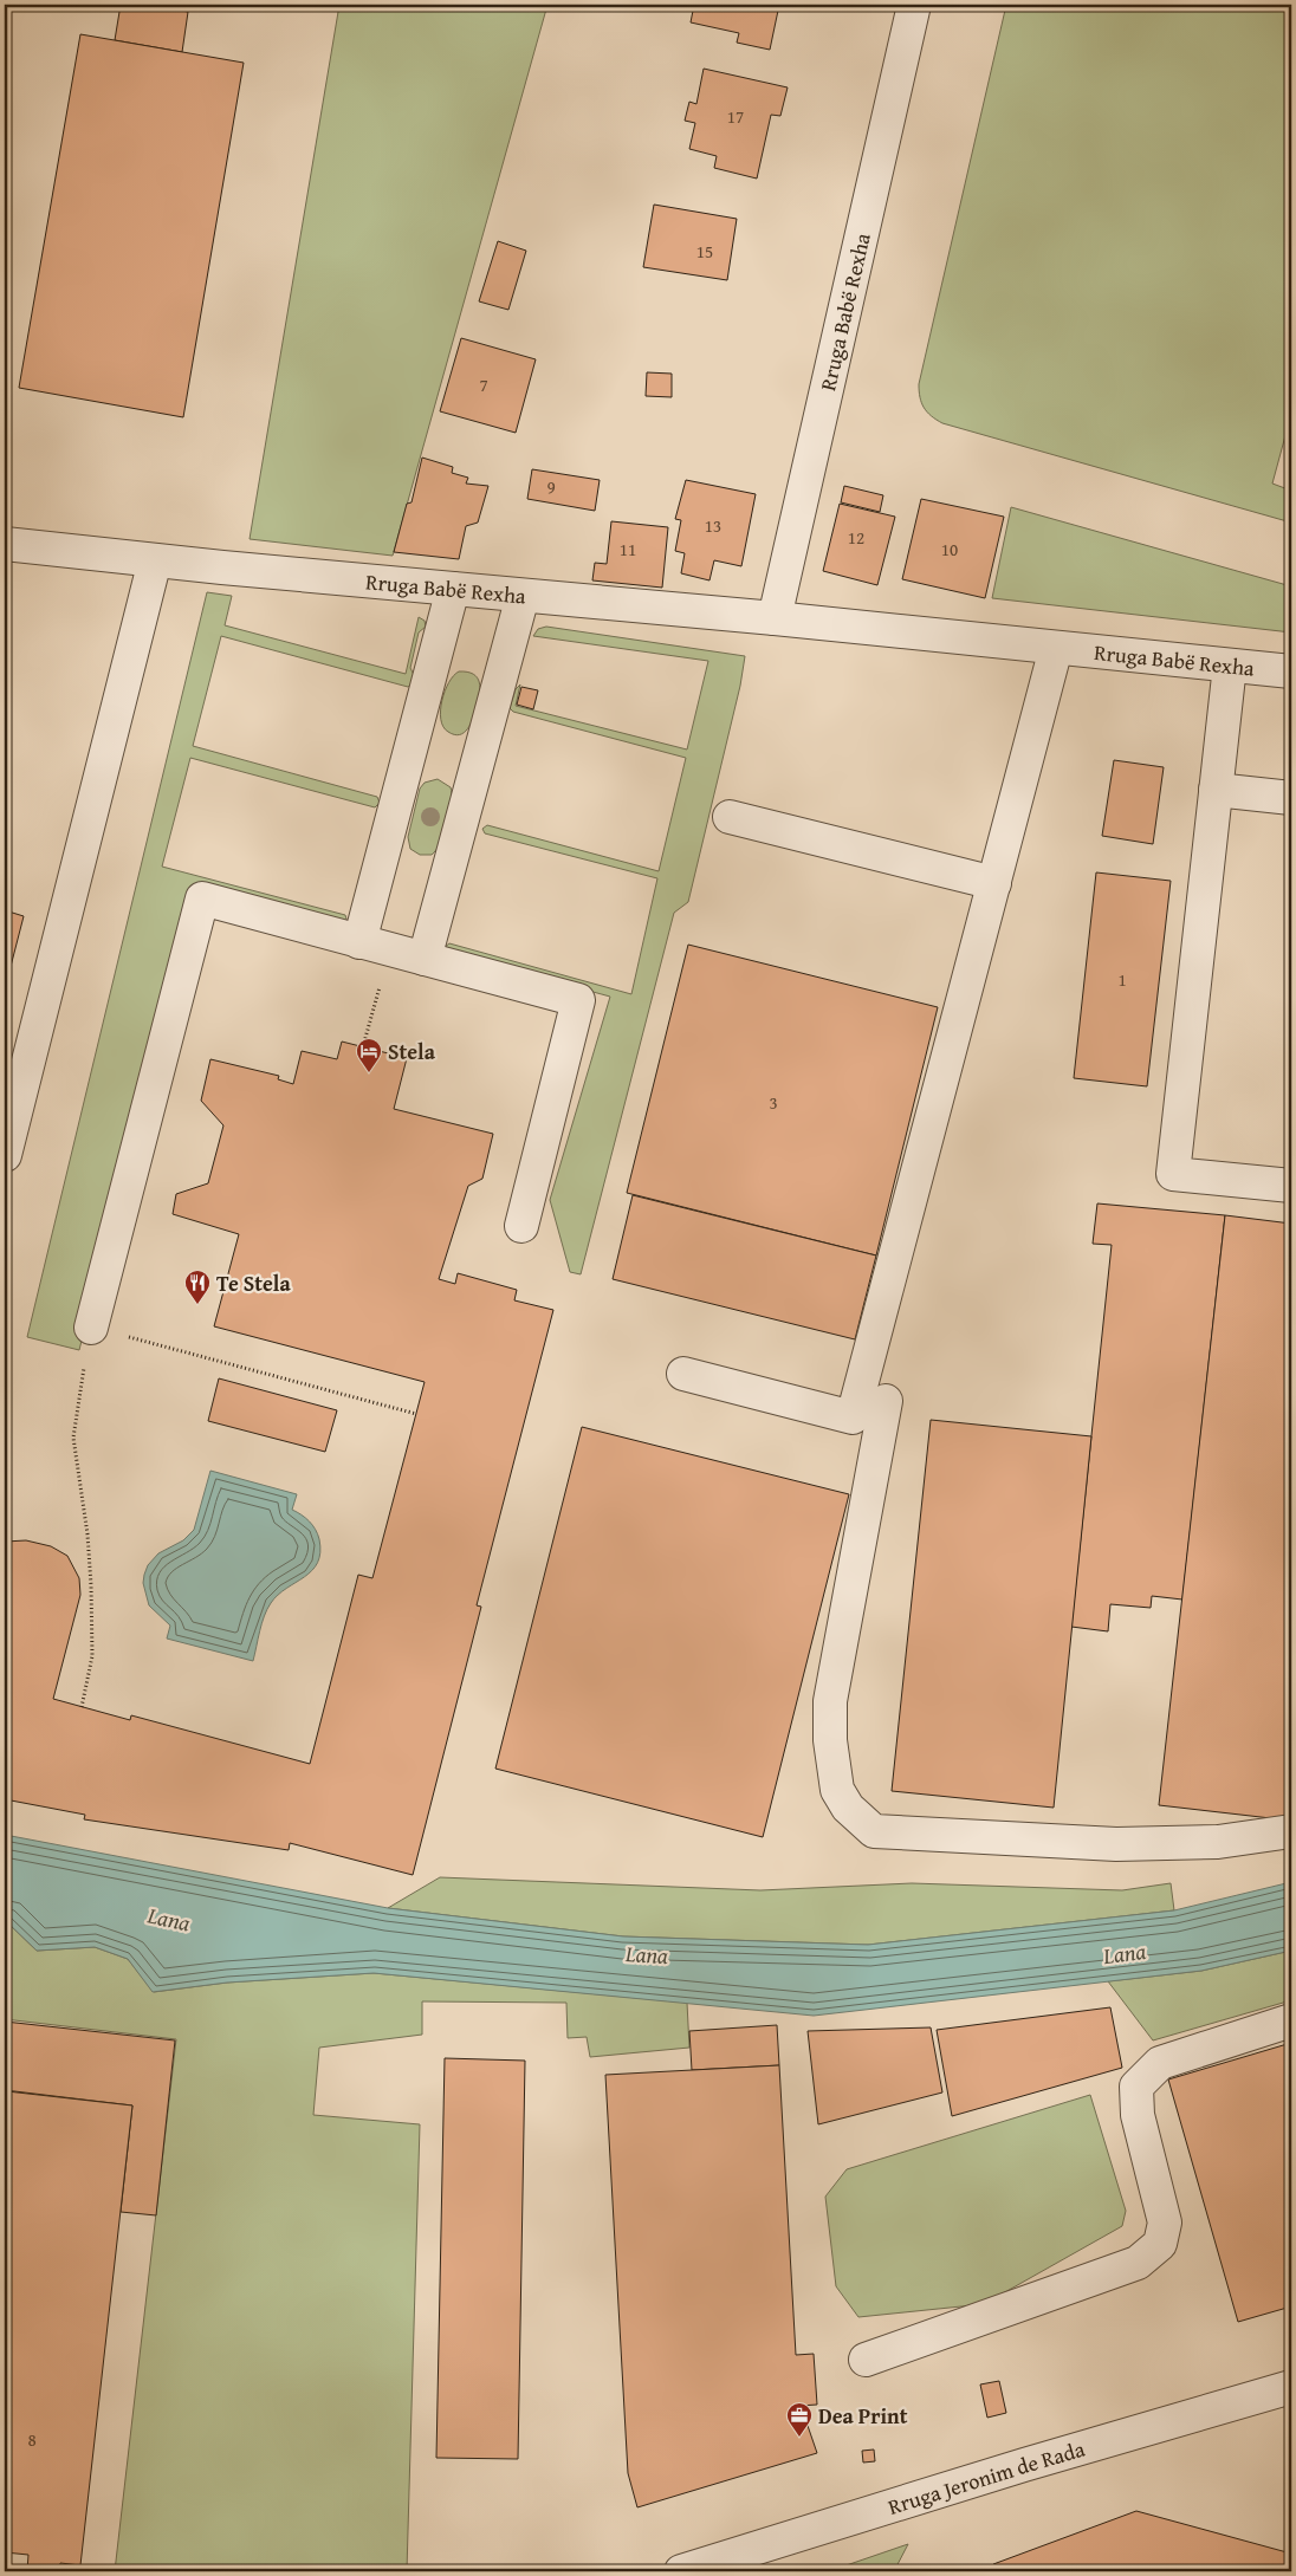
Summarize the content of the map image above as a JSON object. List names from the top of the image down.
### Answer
{
  "streets": {
    "street": ["Rruga Babë Rexha", "Rruga Jeronim de Rada"]
  },
  "water": ["Lana"],
  "places": {
    "hotel": ["Stela"],
    "restaurant": ["Te Stela"],
    "office": ["Dea Print"]
  },
  "house_numbers": [
    "17",
    "15",
    "7",
    "9",
    "13",
    "12",
    "11",
    "10",
    "1",
    "3",
    "8"
  ]
}
